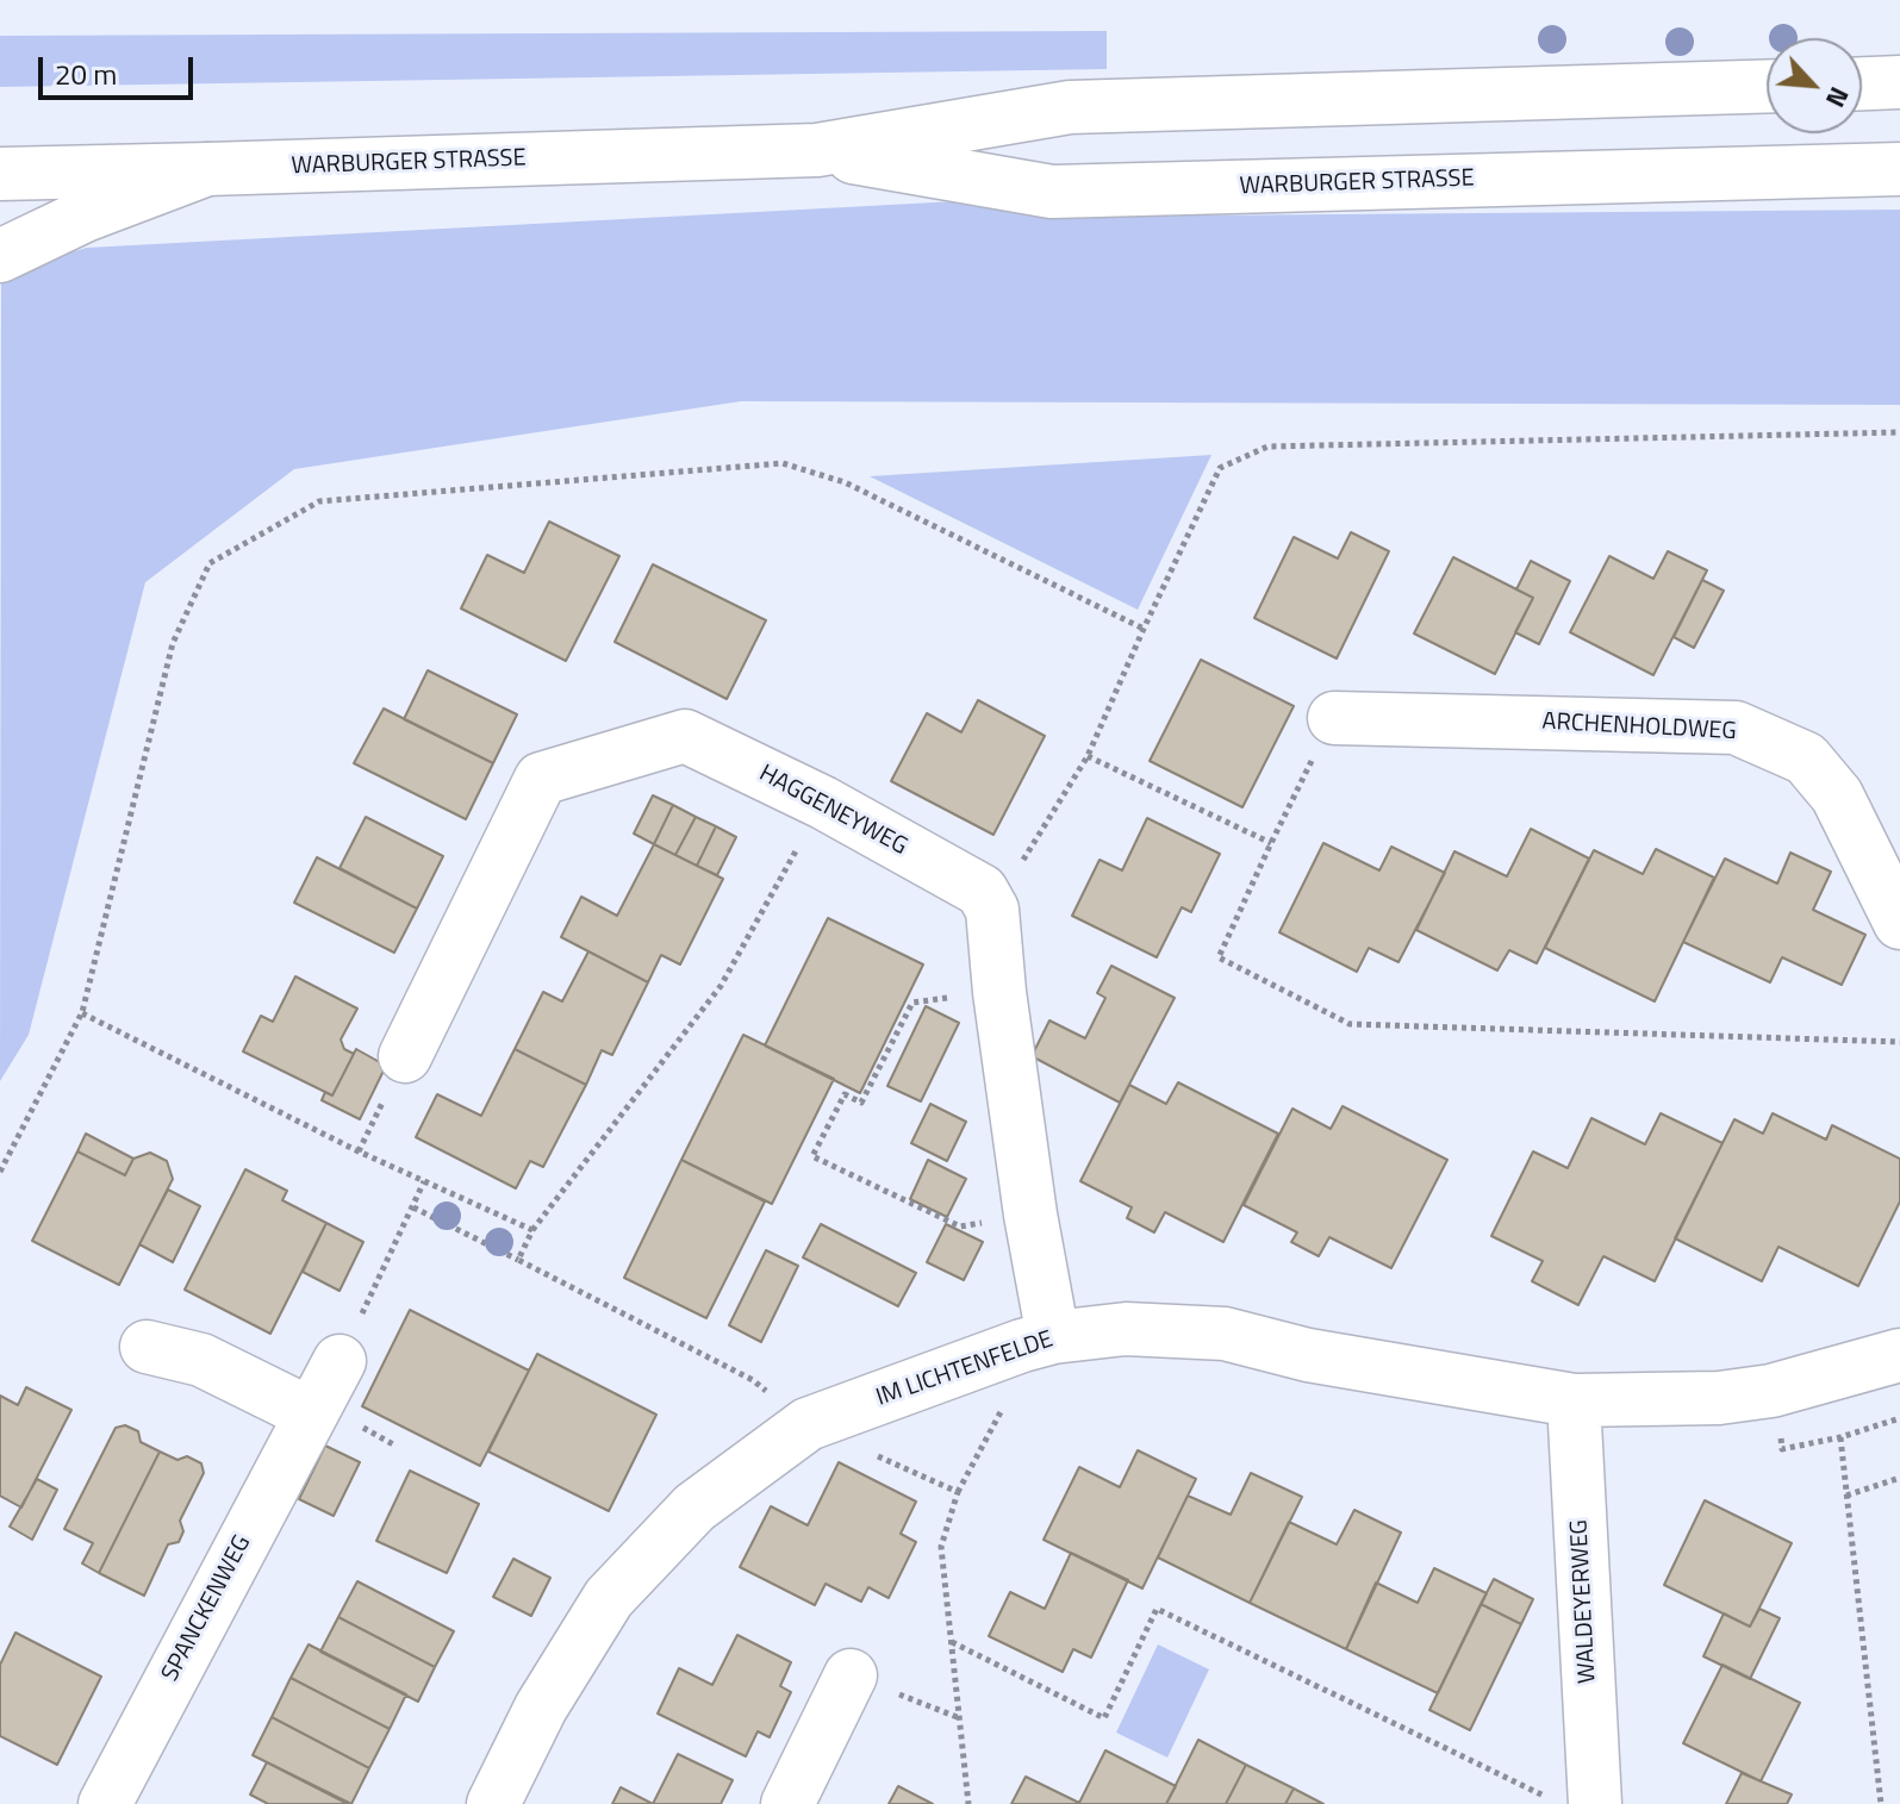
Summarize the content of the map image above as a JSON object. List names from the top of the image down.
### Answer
{
  "streets": {
    "main road": [
      "WARBURGER STRASSE",
      "ARCHENHOLDWEG",
      "HAGGENEYWEG",
      "IM LICHTENFELDE",
      "WALDEYERWEG",
      "SPANCKENWEG"
    ]
  },
  "crossings": [
    ["IM LICHTENFELDE", "WALDEYERWEG"]
  ],
  "scale_bar": "20 m",
  "north": "bottom right"
}
